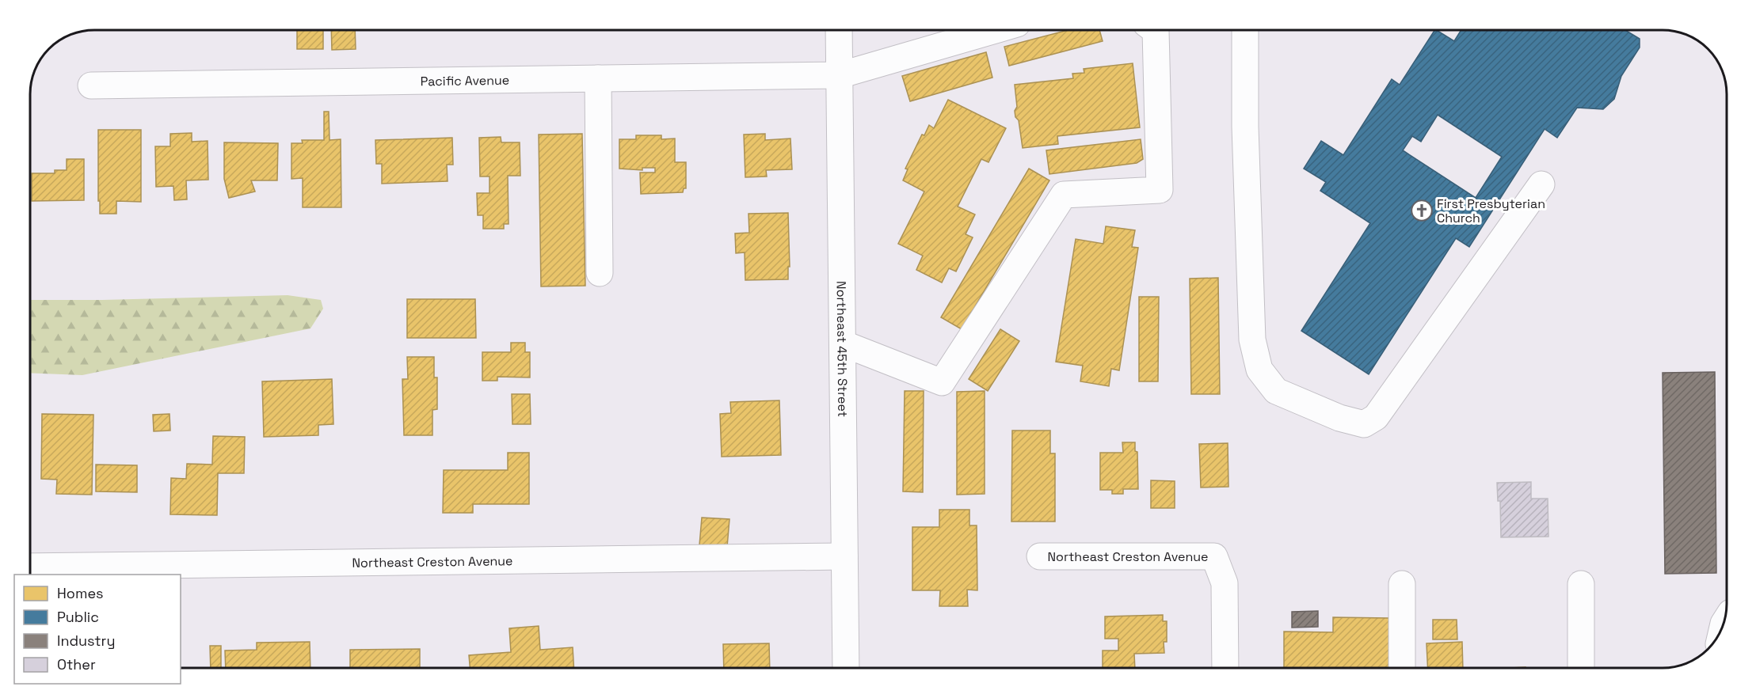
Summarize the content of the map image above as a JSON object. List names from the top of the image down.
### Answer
{
  "streets": {
    "street": ["Pacific Avenue", "Northeast 45th Street", "Northeast Creston Avenue"]
  },
  "crossings": [
    ["Pacific Avenue", "Northeast 45th Street"],
    ["Northeast 45th Street", "Northeast Creston Avenue"]
  ],
  "places": {
    "church": ["First Presbyterian Church"]
  },
  "legend": [
    "Homes",
    "Public",
    "Industry",
    "Other"
  ]
}
